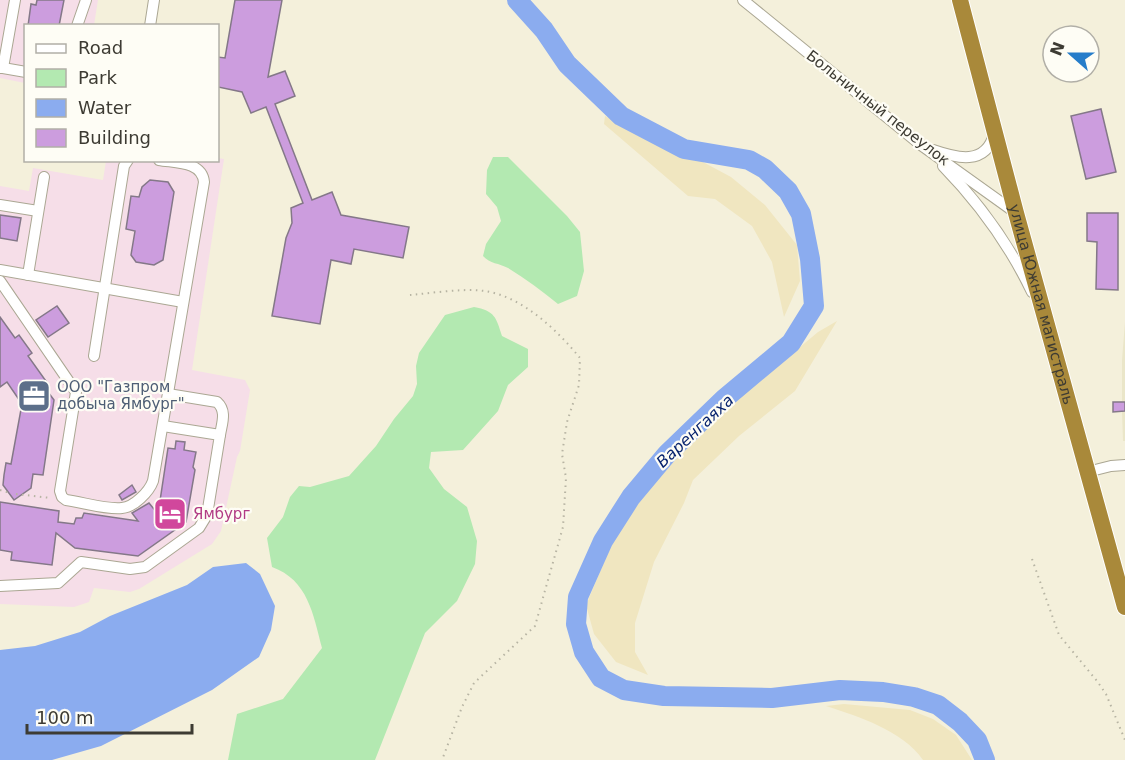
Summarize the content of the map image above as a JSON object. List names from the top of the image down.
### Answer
{
  "streets": {
    "highway": ["улица Южная магистраль"],
    "street": ["Больничный переулок"]
  },
  "crossings": [
    ["Больничный переулок", "улица Южная магистраль"]
  ],
  "water": ["Варенгаяха"],
  "places": {
    "office": ["ООО \"Газпром добыча Ямбург\""],
    "hotel": ["Ямбург"]
  },
  "legend": [
    "Road",
    "Park",
    "Water",
    "Building"
  ],
  "scale_bar": "100 m",
  "north": "left"
}
